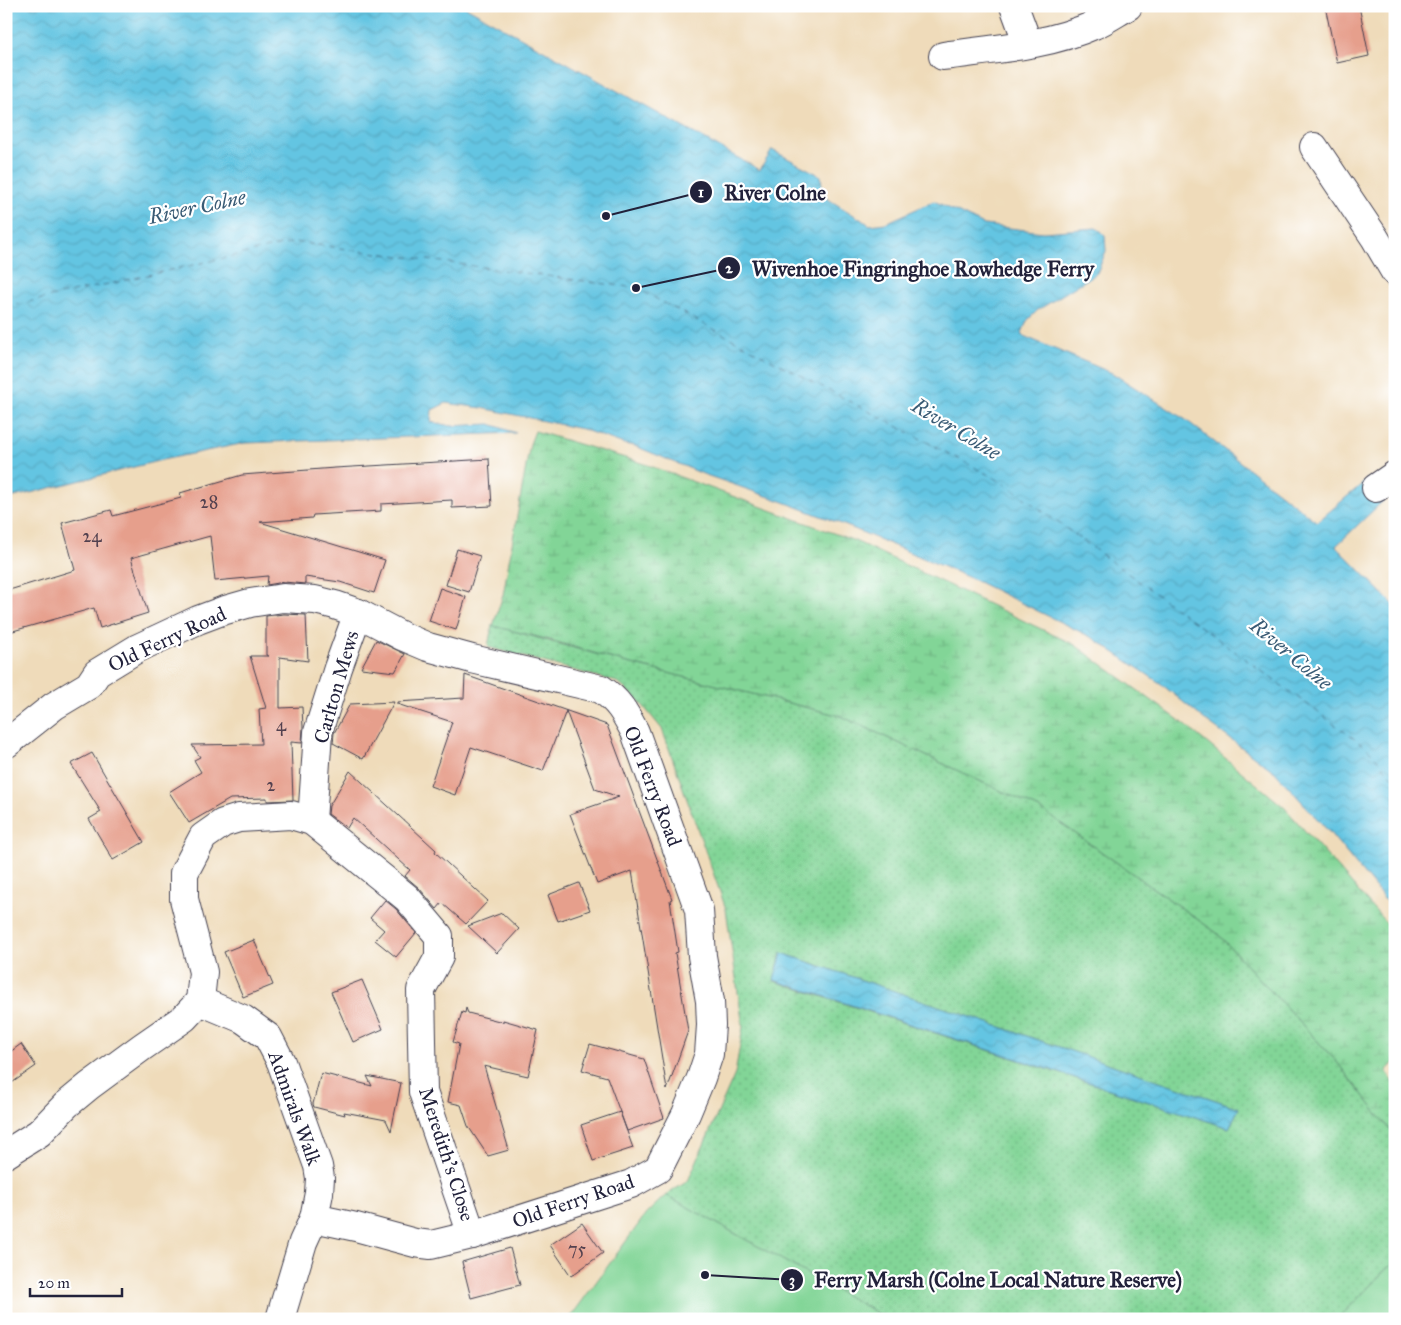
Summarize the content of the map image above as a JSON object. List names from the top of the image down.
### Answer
{
  "streets": {
    "street": [
      "Old Ferry Road",
      "Carlton Mews",
      "Admirals Walk",
      "Meredith's Close"
    ]
  },
  "crossings": [
    ["Old Ferry Road", "Carlton Mews"],
    ["Old Ferry Road", "Admirals Walk"],
    ["Old Ferry Road", "Meredith's Close"],
    ["Carlton Mews", "Meredith's Close"],
    ["Admirals Walk", "Meredith's Close"]
  ],
  "water": ["River Colne"],
  "places": ["River Colne", "Wivenhoe Fingringhoe Rowhedge Ferry", "Ferry Marsh (Colne Local Nature Reserve)"],
  "house_numbers": [
    "28",
    "24",
    "4",
    "2",
    "75"
  ],
  "scale_bar": "20 m"
}
